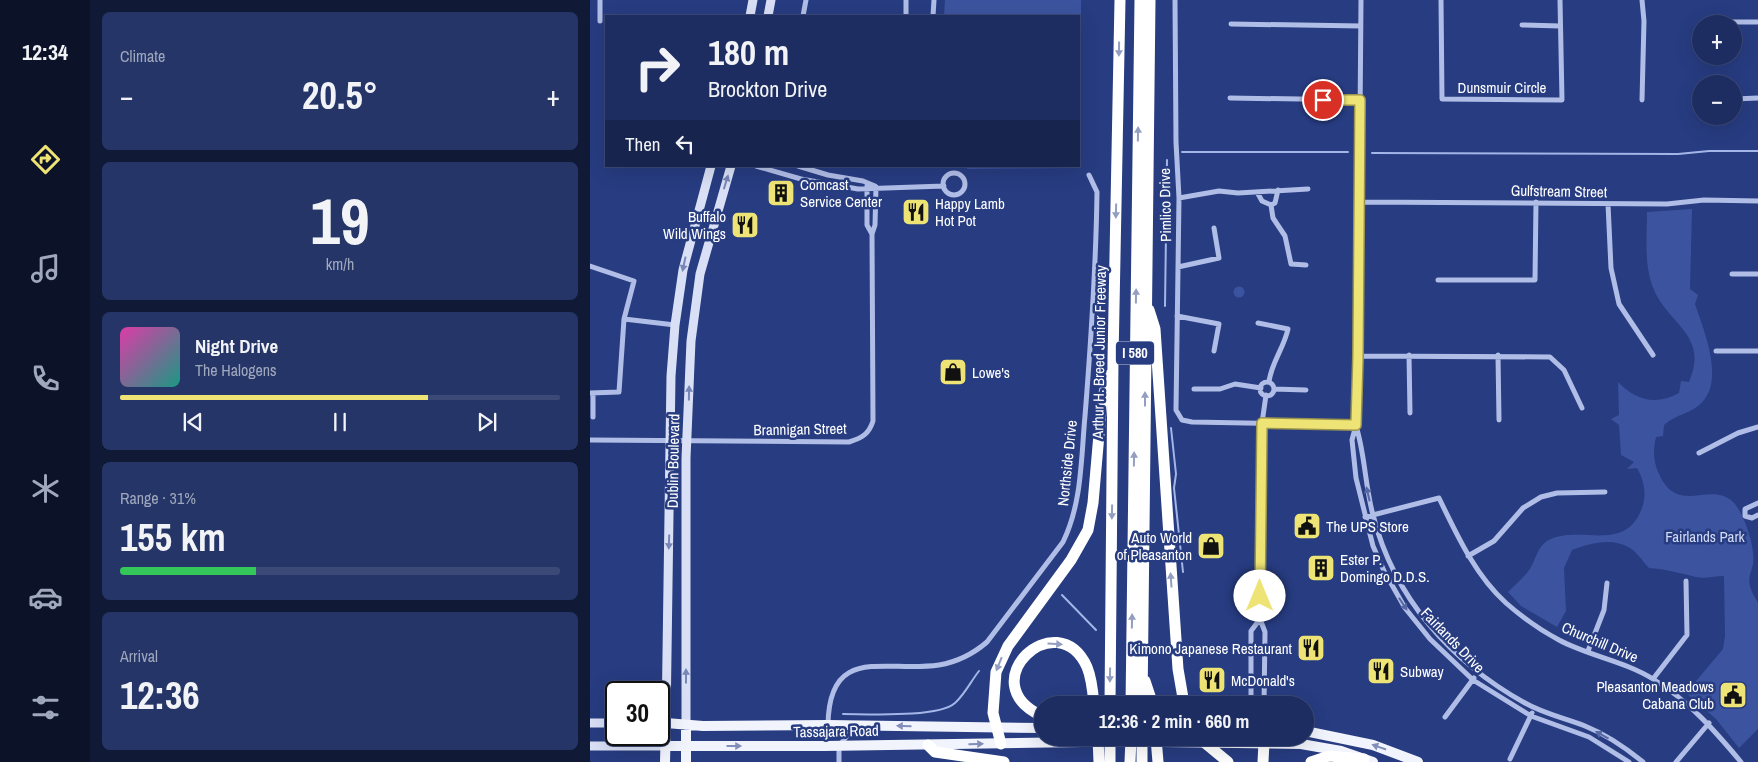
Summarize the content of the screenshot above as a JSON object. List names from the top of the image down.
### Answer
{
  "streets": {
    "highway": ["Arthur H. Breed Junior Freeway", "I 580"],
    "main road": ["Dublin Boulevard", "Tassajara Road"],
    "street": [
      "Dunsmuir Circle",
      "Gulfstream Street",
      "Pimlico Drive",
      "Brannigan Street",
      "Northside Drive",
      "Fairlands Drive",
      "Churchill Drive"
    ]
  },
  "crossings": [
    ["Gulfstream Street", "Fairlands Drive"],
    ["Brannigan Street", "Dublin Boulevard"],
    ["Dublin Boulevard", "Tassajara Road"],
    ["Northside Drive", "Tassajara Road"],
    ["Fairlands Drive", "Churchill Drive"]
  ],
  "parks": ["Fairlands Park"],
  "places": {
    "building": ["Comcast Service Center", "Ester P. Domingo D.D.S."],
    "restaurant": [
      "Happy Lamb Hot Pot",
      "Buffalo Wild Wings",
      "Kimono Japanese Restaurant",
      "Subway",
      "McDonald's"
    ],
    "shop": ["Lowe's", "Auto World of Pleasanton"],
    "public building": ["The UPS Store", "Pleasanton Meadows Cabana Club"]
  },
  "page": {
    "tabs": "12:34",
    "tile": [
      "Climate",
      ["19", "km/h"],
      ["Range · 31%", "155 km"],
      ["Arrival", "12:36"]
    ],
    "map_buttons": ["+", "−"],
    "turn": ["180 m", "Brockton Drive"],
    "heat": ["−", "20.5°", "+"],
    "then": "Then",
    "song": ["Night Drive", "The Halogens"],
    "limit": "30",
    "trip": "12:36 · 2 min · 660 m"
  }
}
